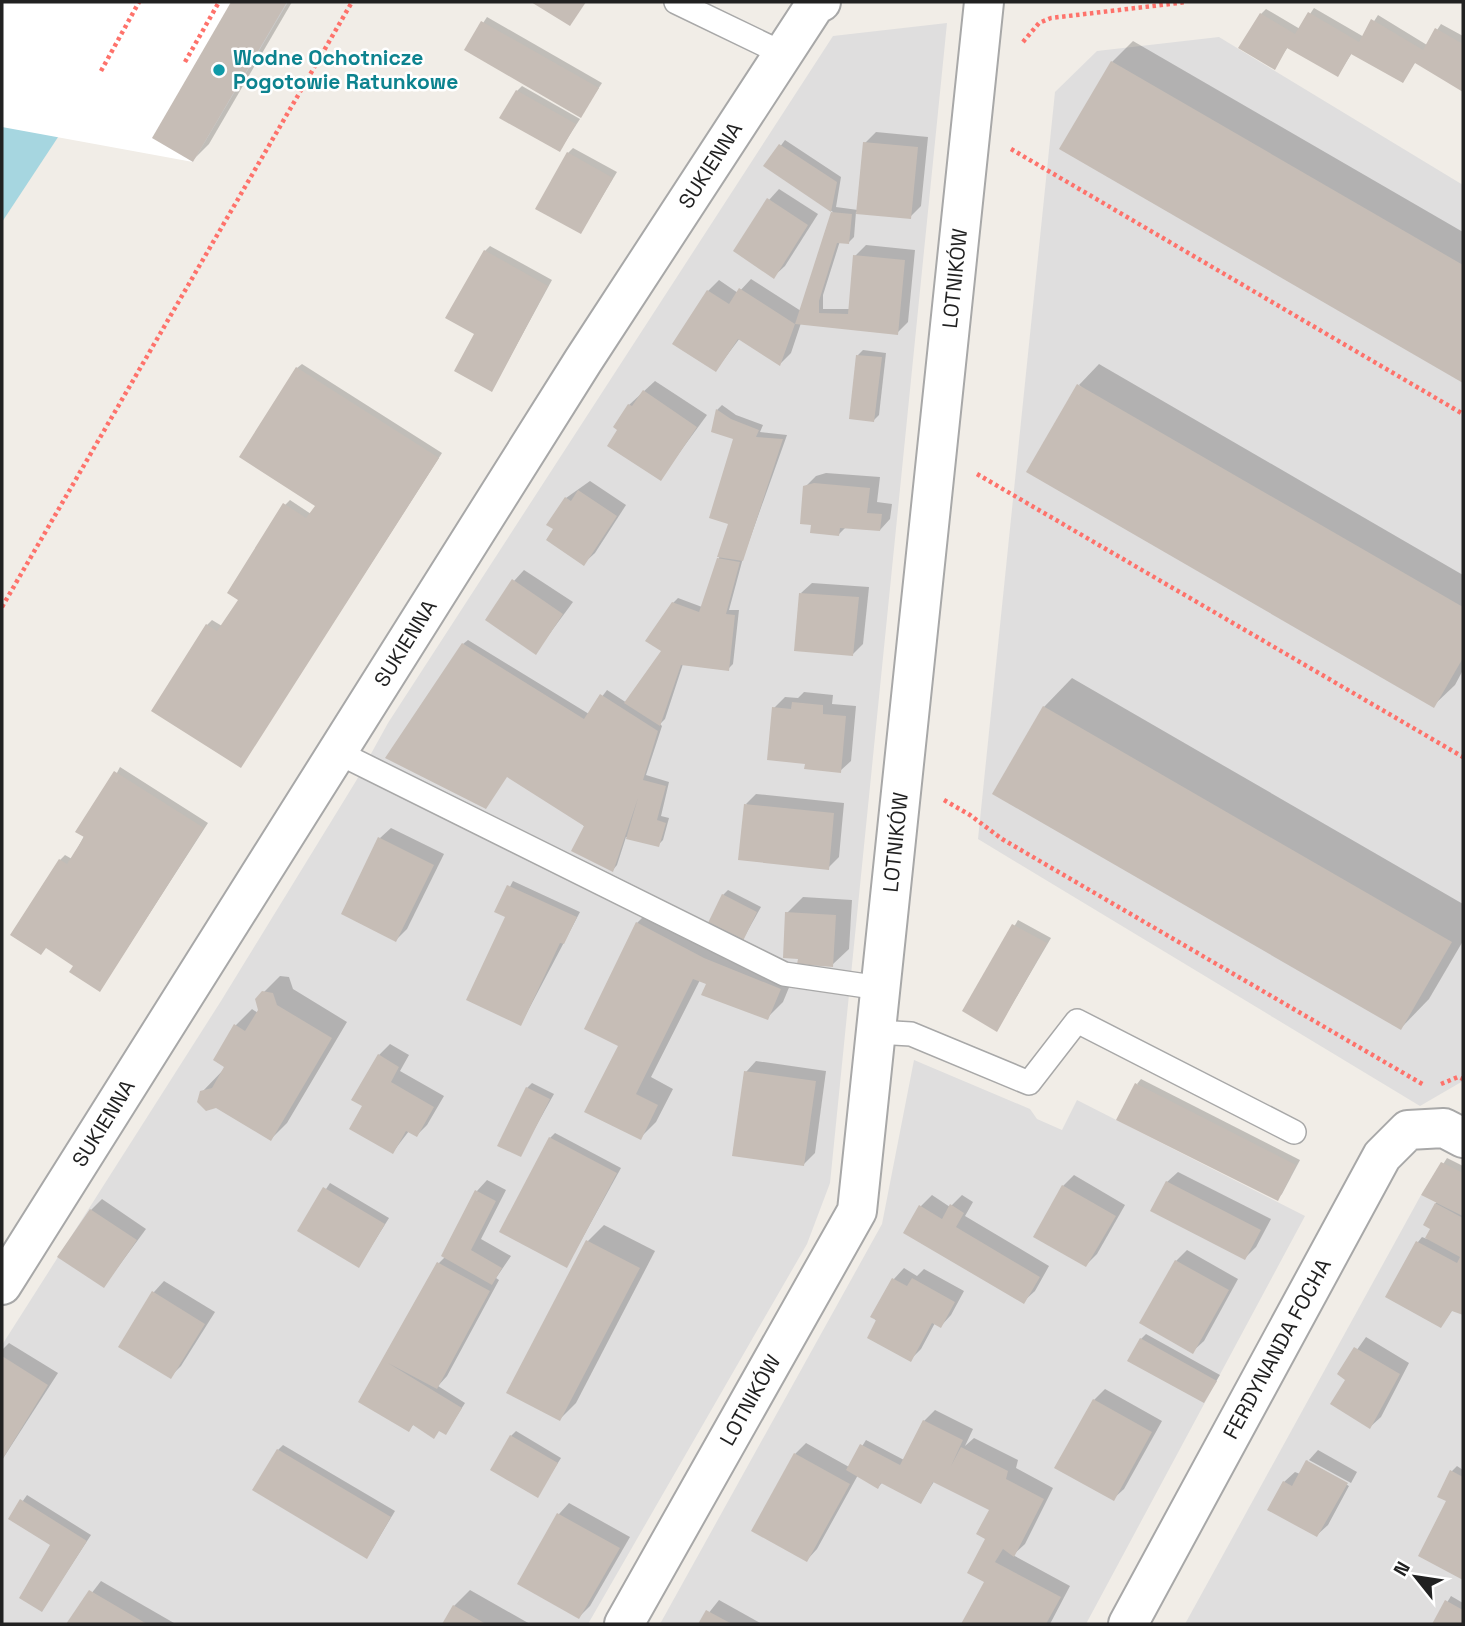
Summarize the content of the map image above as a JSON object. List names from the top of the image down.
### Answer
{
  "streets": {
    "street": ["SUKIENNA", "LOTNIKÓW", "FERDYNANDA FOCHA"]
  },
  "places": ["Wodne Ochotnicze Pogotowie Ratunkowe"],
  "north": "top left"
}
